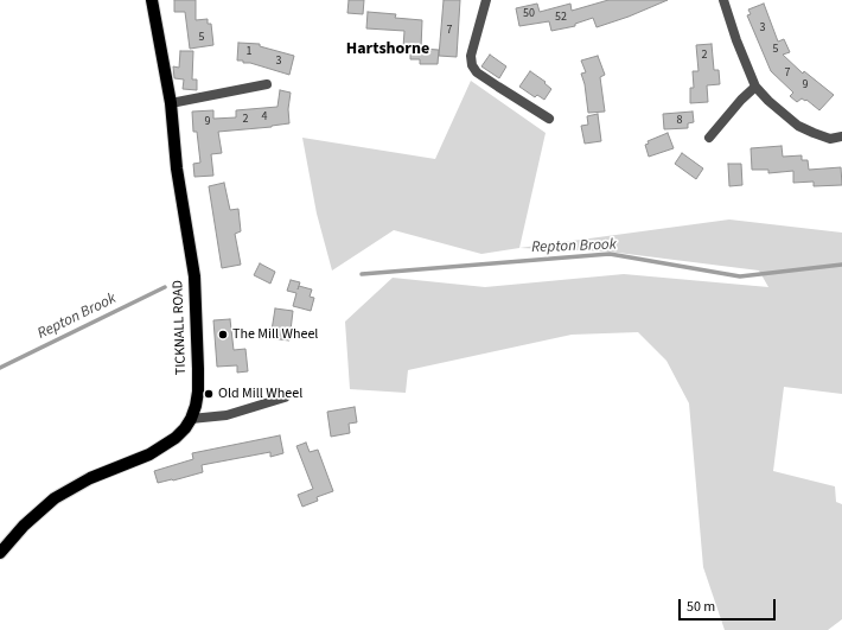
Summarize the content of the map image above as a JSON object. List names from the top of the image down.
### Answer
{
  "streets": {
    "main road": ["TICKNALL ROAD"]
  },
  "districts": ["Hartshorne"],
  "water": ["Repton Brook"],
  "places": ["The Mill Wheel", "Old Mill Wheel"],
  "house_numbers": [
    "50",
    "52",
    "3",
    "7",
    "5",
    "5",
    "1",
    "2",
    "3",
    "7",
    "9",
    "4",
    "2",
    "8",
    "9"
  ],
  "scale_bar": "50 m"
}
